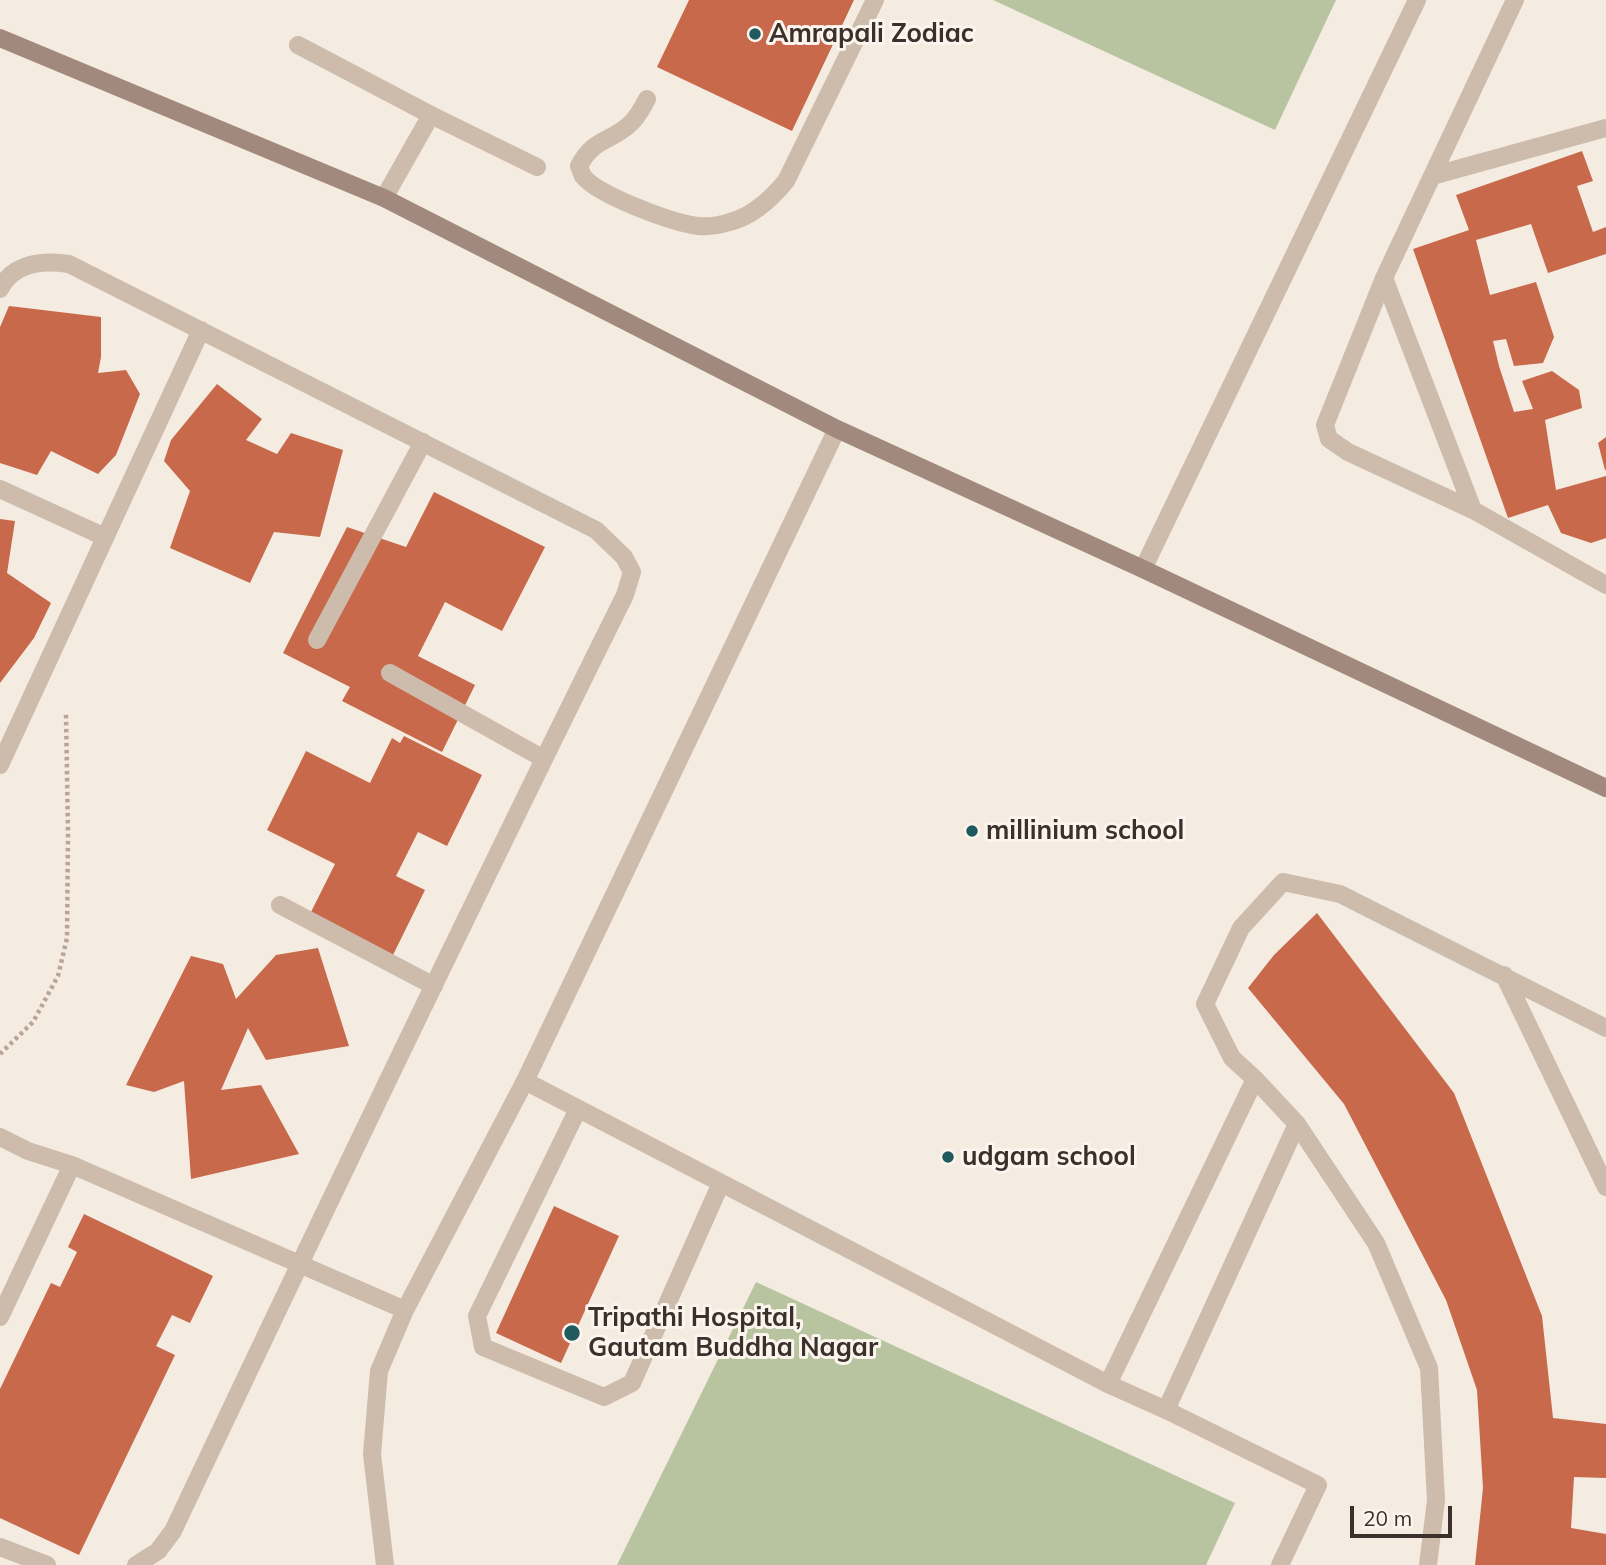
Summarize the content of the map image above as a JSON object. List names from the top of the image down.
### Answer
{
  "places": [
    "Amrapali Zodiac",
    "millinium school",
    "udgam school",
    "Tripathi Hospital, Gautam Buddha Nagar"
  ],
  "scale_bar": "20 m"
}
